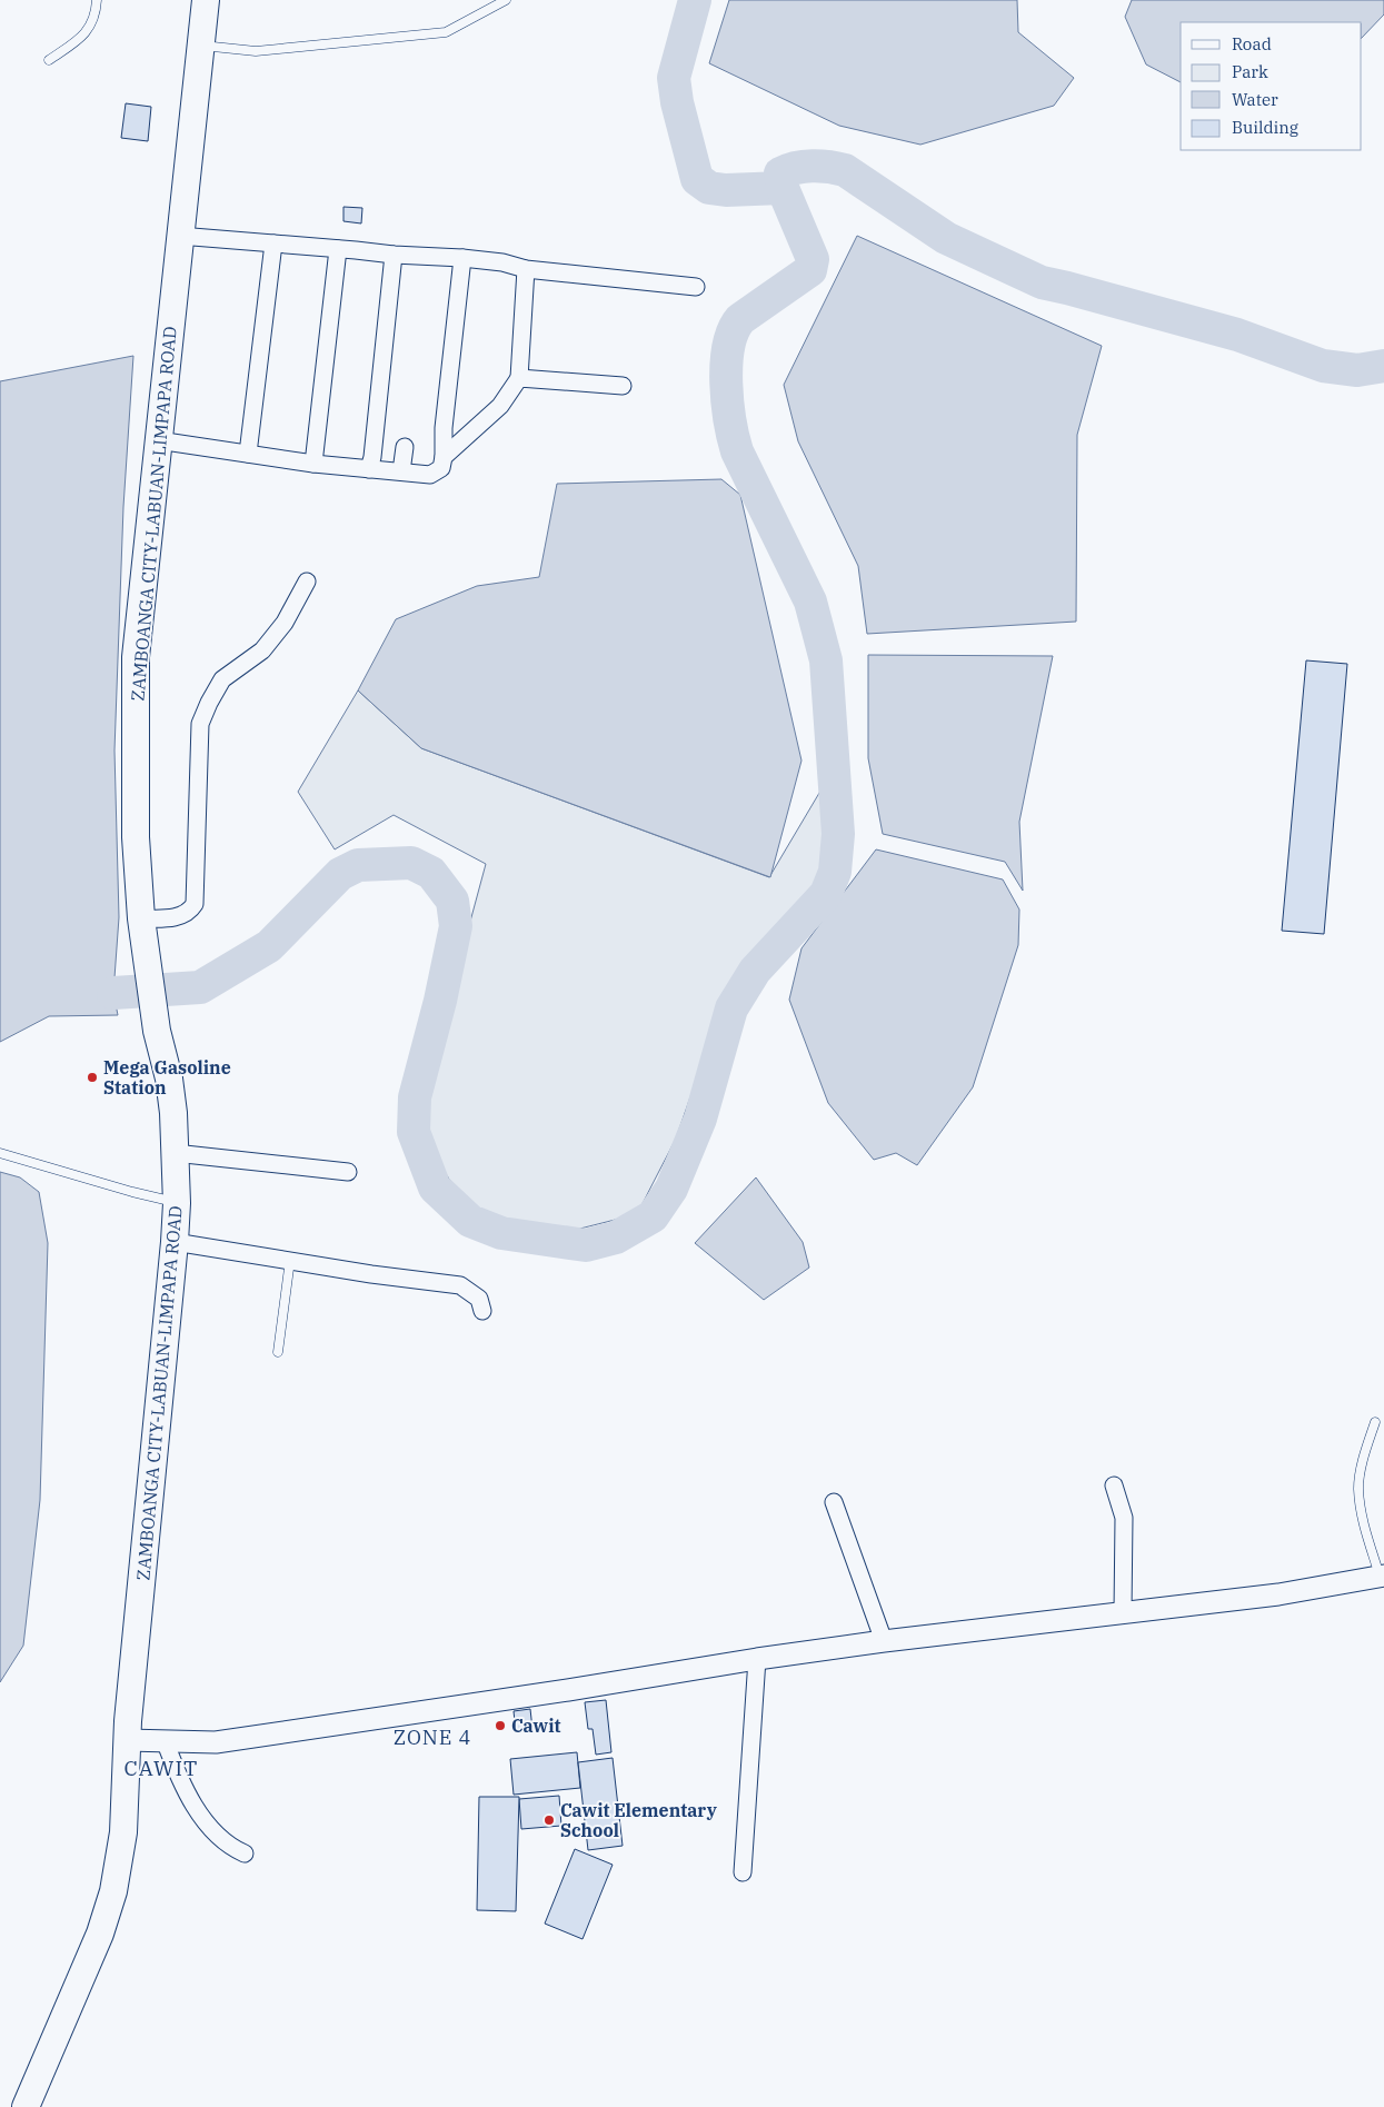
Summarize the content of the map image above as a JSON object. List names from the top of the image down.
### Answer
{
  "streets": {
    "main road": ["ZAMBOANGA CITY-LABUAN-LIMPAPA ROAD"]
  },
  "districts": ["ZONE 4", "CAWIT"],
  "places": ["Mega Gasoline Station", "Cawit", "Cawit Elementary School"],
  "legend": [
    "Road",
    "Park",
    "Water",
    "Building"
  ]
}
